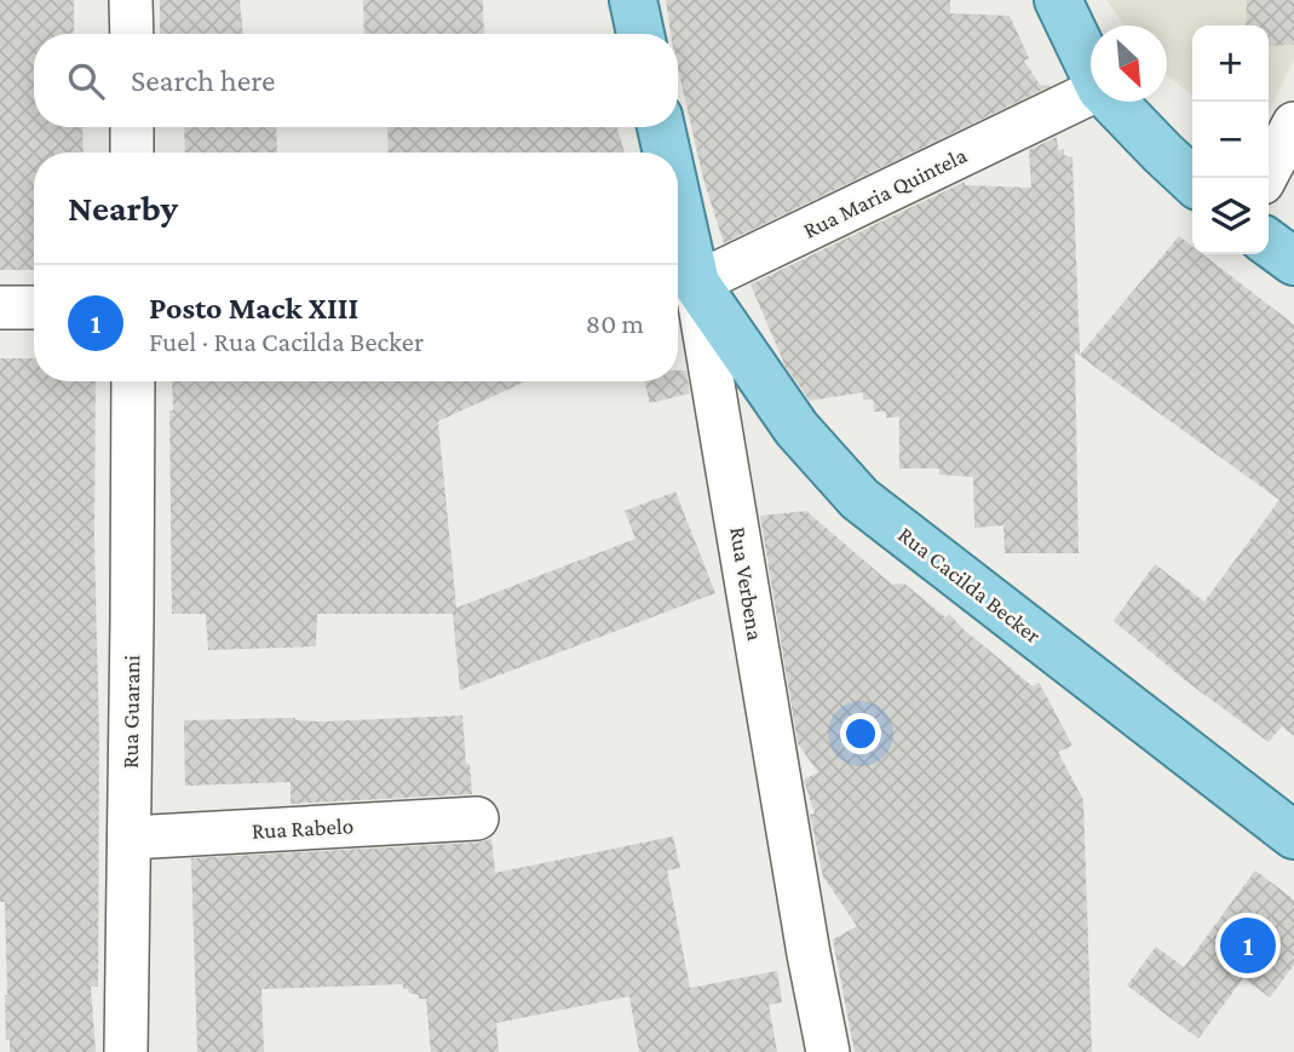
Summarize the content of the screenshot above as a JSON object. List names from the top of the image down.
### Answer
{
  "streets": {
    "main road": ["Rua Verbena", "Rua Cacilda Becker"],
    "street": ["Rua Maria Quintela", "Rua Guarani", "Rua Rabelo"]
  },
  "crossings": [
    ["Rua Maria Quintela", "Rua Verbena"],
    ["Rua Maria Quintela", "Rua Cacilda Becker"],
    ["Rua Verbena", "Rua Cacilda Becker"],
    ["Rua Guarani", "Rua Rabelo"]
  ],
  "north": "bottom right",
  "page": {
    "map_buttons": ["+", "−"],
    "search": "Search here",
    "heading": "Nearby",
    "list": [
      {
        "mark": "1",
        "name": "Posto Mack XIII",
        "note": "Fuel · Rua Cacilda Becker",
        "value": "80 m"
      }
    ],
    "pins": "1"
  }
}
